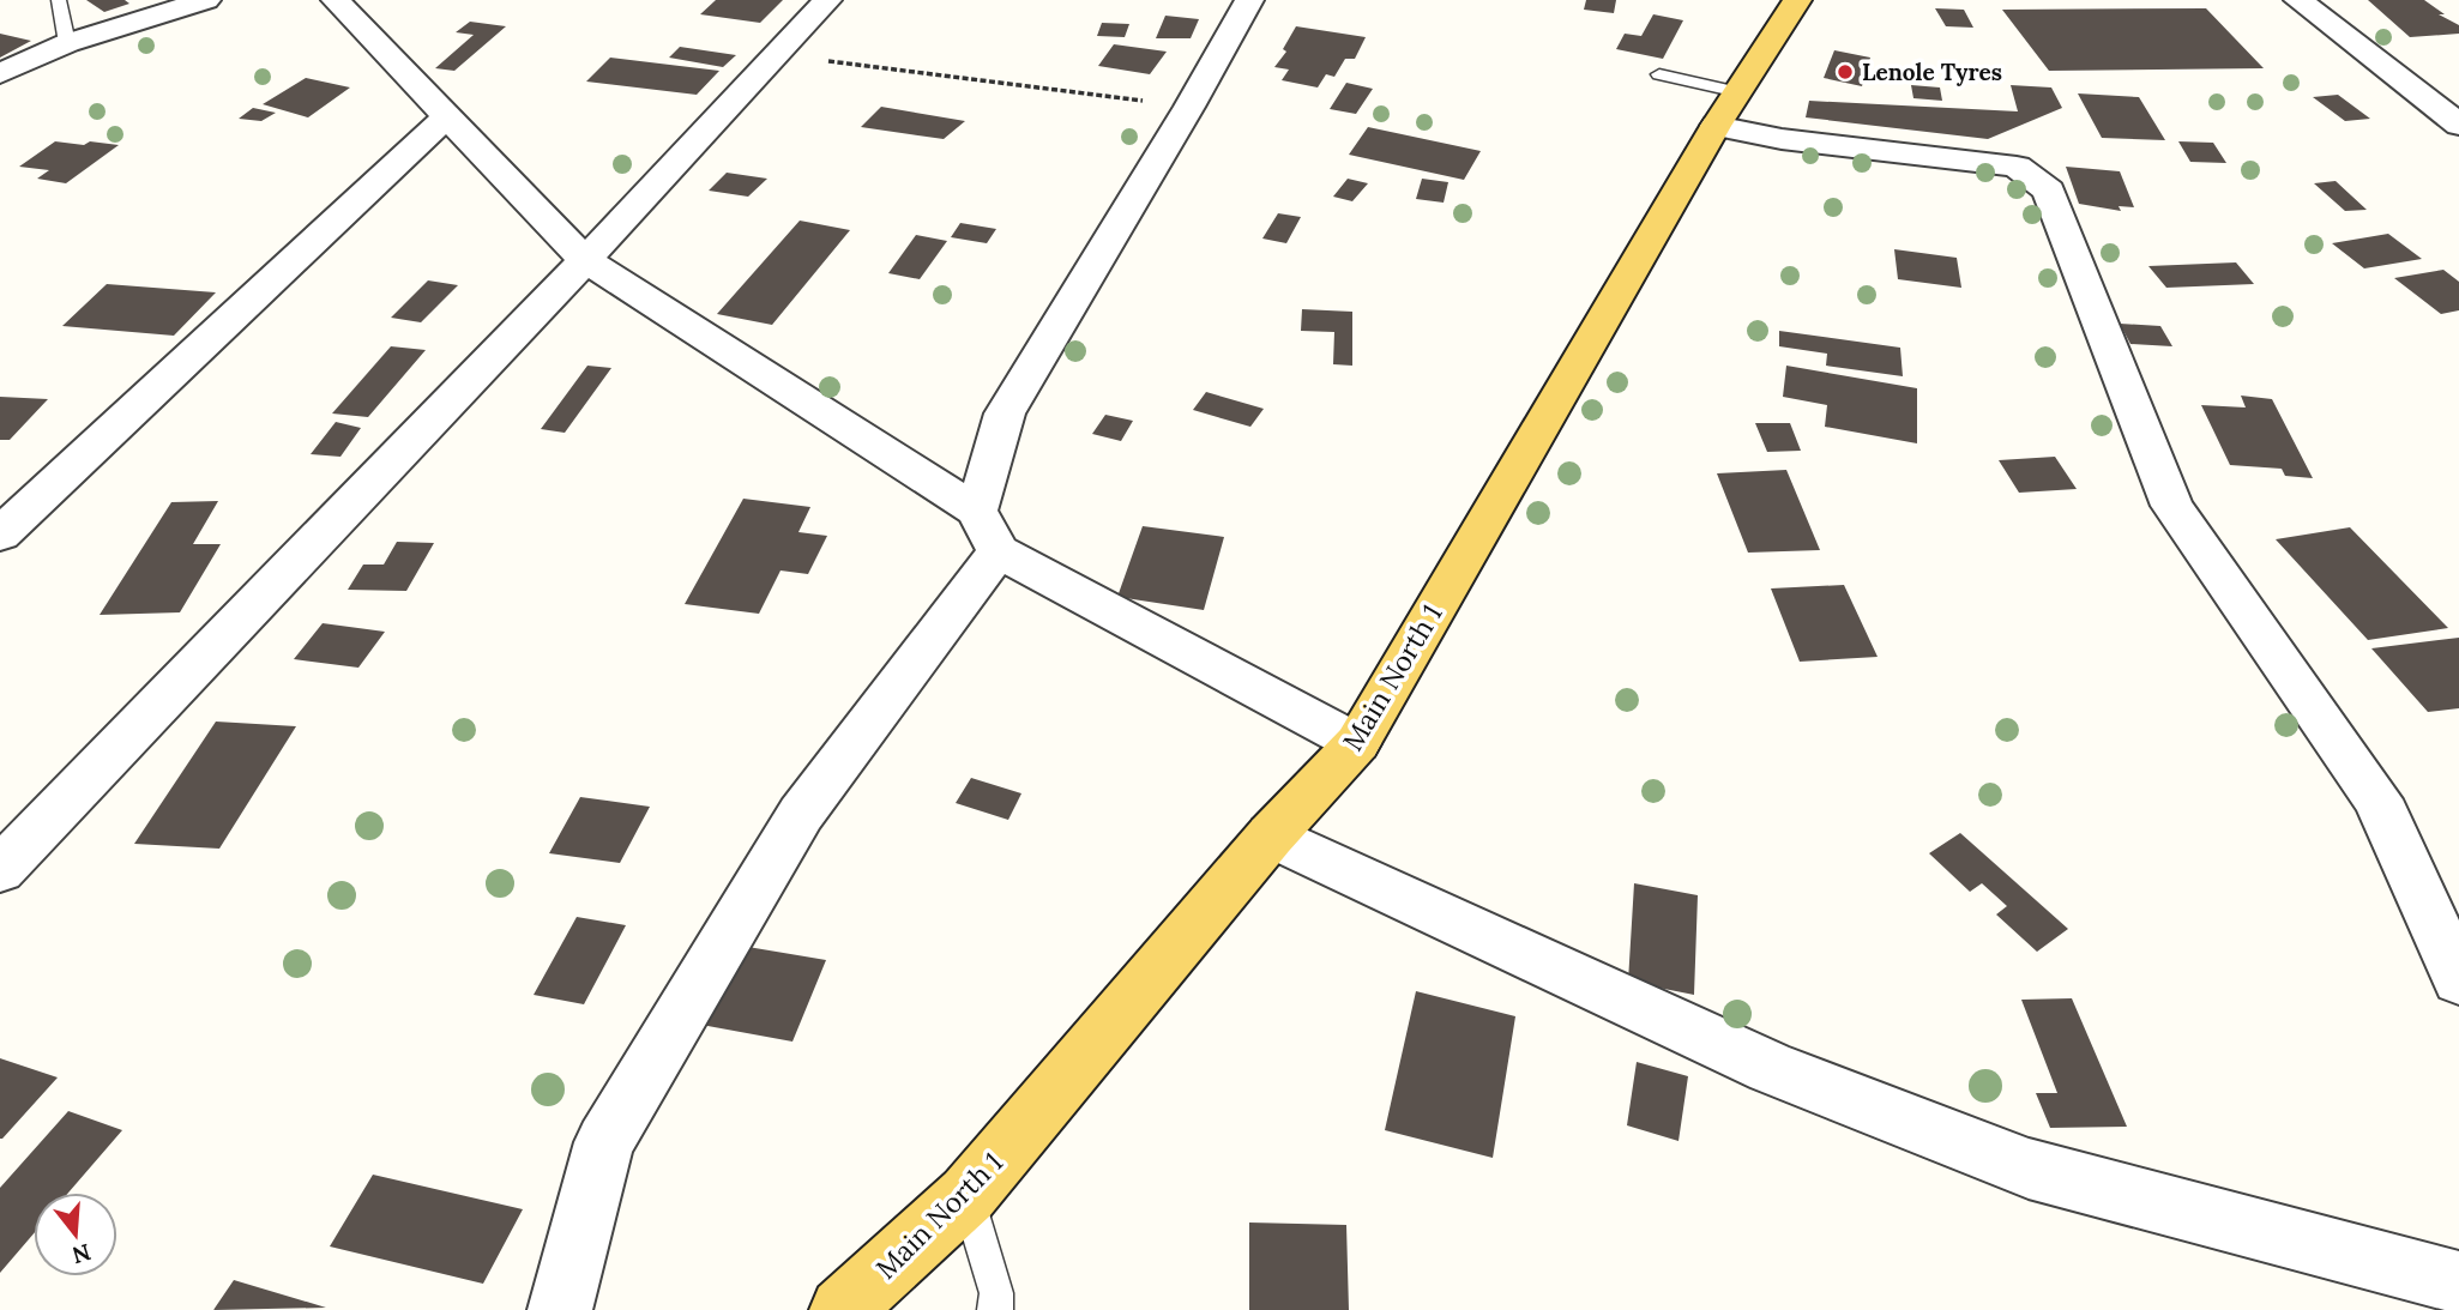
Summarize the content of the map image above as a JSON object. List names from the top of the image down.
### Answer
{
  "streets": {
    "main road": ["Main North 1"]
  },
  "places": ["Lenole Tyres"],
  "north": "bottom"
}
